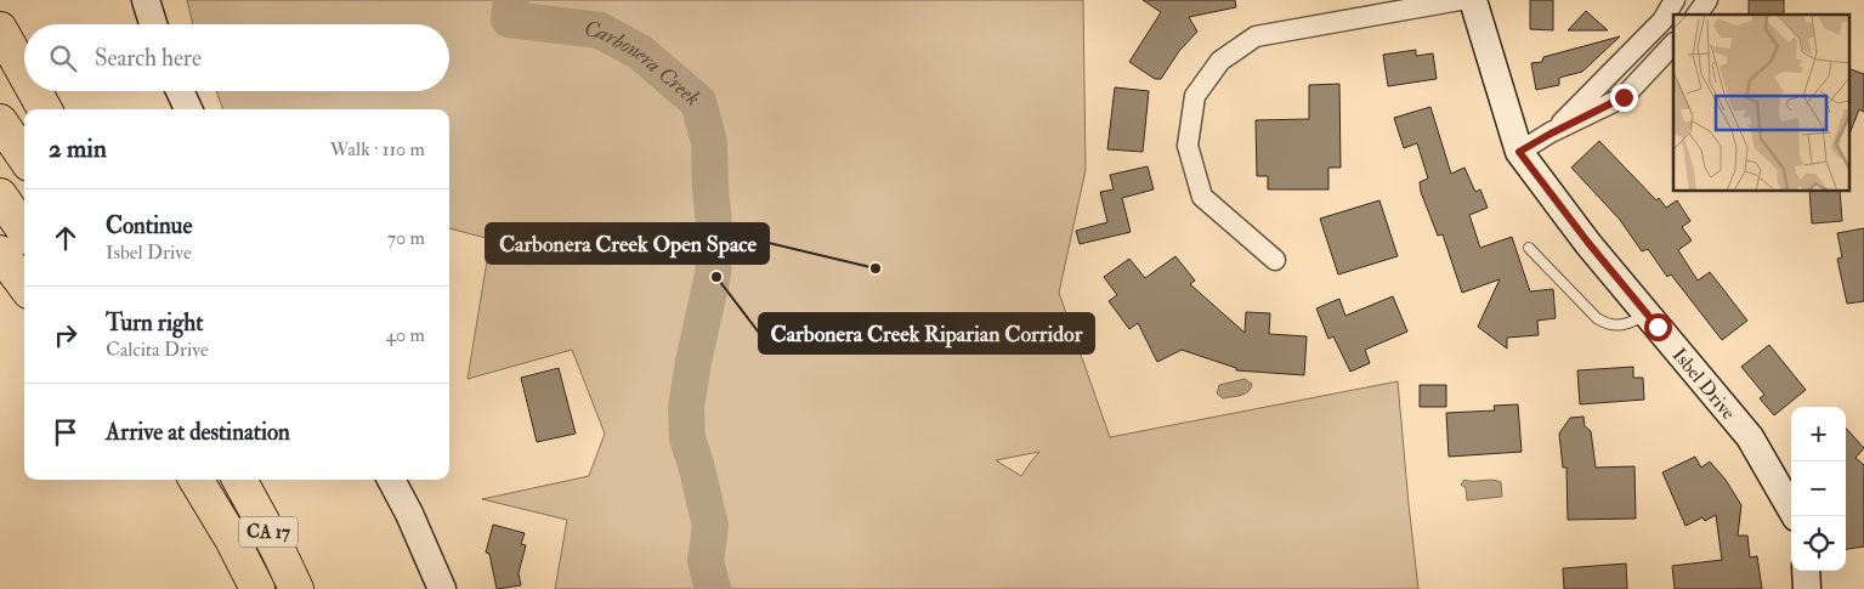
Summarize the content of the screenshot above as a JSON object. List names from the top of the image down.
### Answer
{
  "streets": {
    "highway": ["CA 17"],
    "street": ["Isbel Drive"]
  },
  "water": ["Carbonera Creek"],
  "places": ["Carbonera Creek Open Space", "Carbonera Creek Riparian Corridor"],
  "page": {
    "search": "Search here",
    "heading": ["2 min", "Walk · 110 m"],
    "list": [
      ["Continue", "Isbel Drive", "70 m"],
      ["Turn right", "Calcita Drive", "40 m"],
      "Arrive at destination"
    ],
    "map_buttons": ["+", "−"]
  }
}
